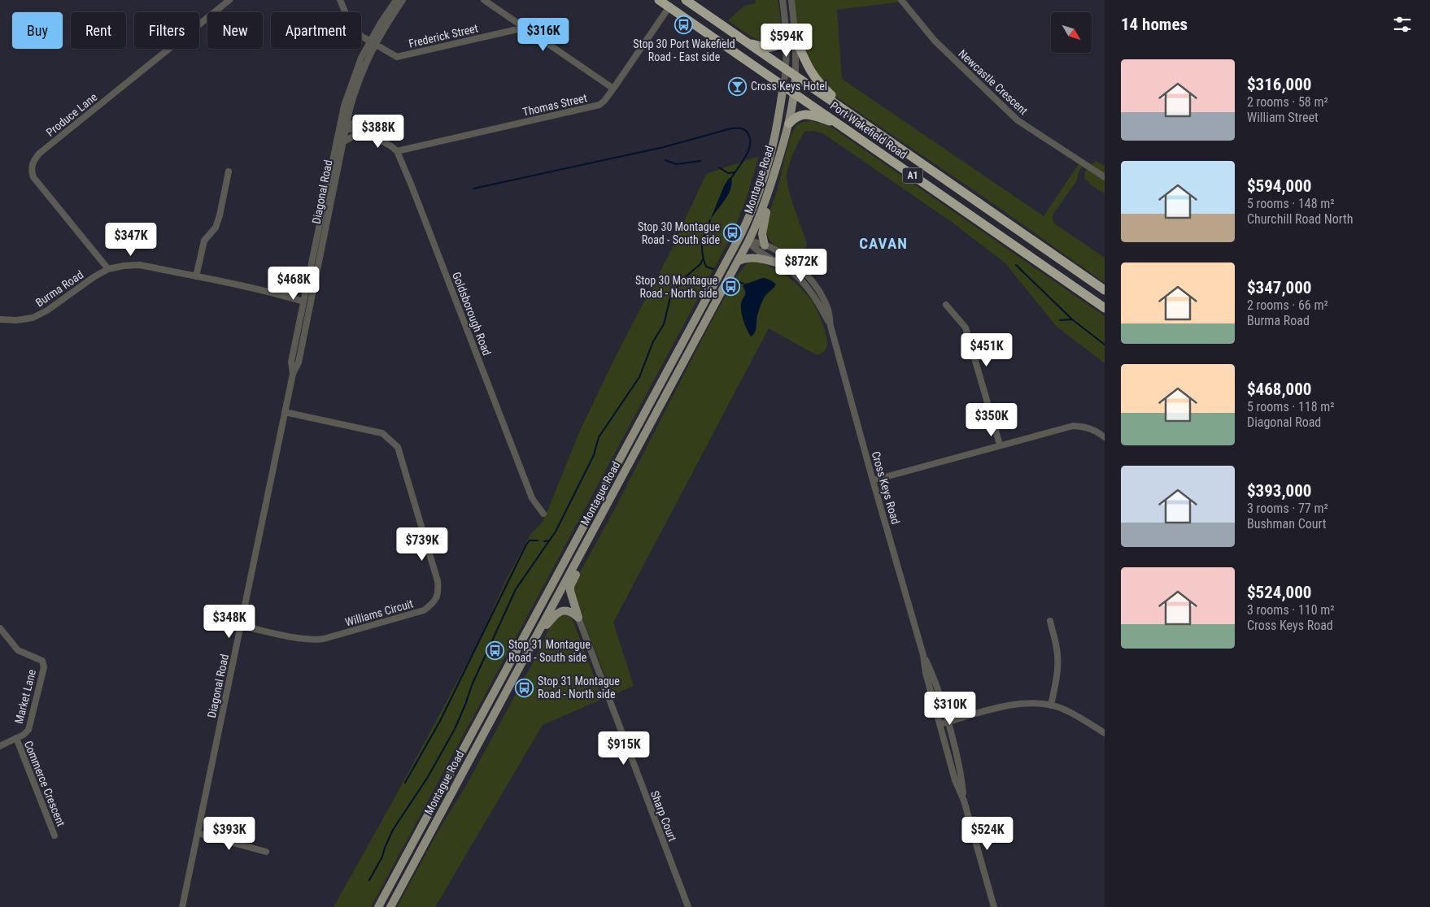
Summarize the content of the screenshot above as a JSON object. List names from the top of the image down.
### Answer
{
  "streets": {
    "highway": ["Port Wakefield Road", "A1"],
    "main road": ["Montague Road"],
    "street": [
      "Frederick Street",
      "Newcastle Crescent",
      "Thomas Street",
      "Produce Lane",
      "Diagonal Road",
      "Burma Road",
      "Goldsborough Road",
      "Cross Keys Road",
      "Williams Circuit",
      "Market Lane",
      "Commerce Crescent",
      "Sharp Court"
    ]
  },
  "crossings": [
    ["Frederick Street", "Diagonal Road"],
    ["Thomas Street", "Port Wakefield Road"],
    ["Thomas Street", "Goldsborough Road"],
    ["Produce Lane", "Burma Road"],
    ["Port Wakefield Road", "Montague Road"],
    ["Montague Road", "Cross Keys Road"],
    ["Diagonal Road", "Williams Circuit"],
    ["Market Lane", "Commerce Crescent"]
  ],
  "districts": ["CAVAN"],
  "places": {
    "bus stop": [
      "Stop 30 Port Wakefield Road - East side",
      "Stop 30 Montague Road - South side",
      "Stop 30 Montague Road - North side",
      "Stop 31 Montague Road - South side",
      "Stop 31 Montague Road - North side"
    ],
    "bar": ["Cross Keys Hotel"]
  },
  "north": "bottom right",
  "page": {
    "heading": "14 homes",
    "chip": [
      "Buy",
      "Rent",
      "Filters",
      "New",
      "Apartment"
    ],
    "price": [
      "$316K",
      "$594K",
      "$388K",
      "$347K",
      "$872K",
      "$468K",
      "$451K",
      "$350K",
      "$739K",
      "$348K",
      "$310K",
      "$915K",
      "$393K",
      "$524K"
    ],
    "list": [
      {
        "name": "$316,000",
        "note": "2 rooms · 58 m² · William Street"
      },
      {
        "name": "$594,000",
        "note": "5 rooms · 148 m² · Churchill Road North"
      },
      {
        "name": "$347,000",
        "note": "2 rooms · 66 m² · Burma Road"
      },
      {
        "name": "$468,000",
        "note": "5 rooms · 118 m² · Diagonal Road"
      },
      {
        "name": "$393,000",
        "note": "3 rooms · 77 m² · Bushman Court"
      },
      {
        "name": "$524,000",
        "note": "3 rooms · 110 m² · Cross Keys Road"
      }
    ]
  }
}
